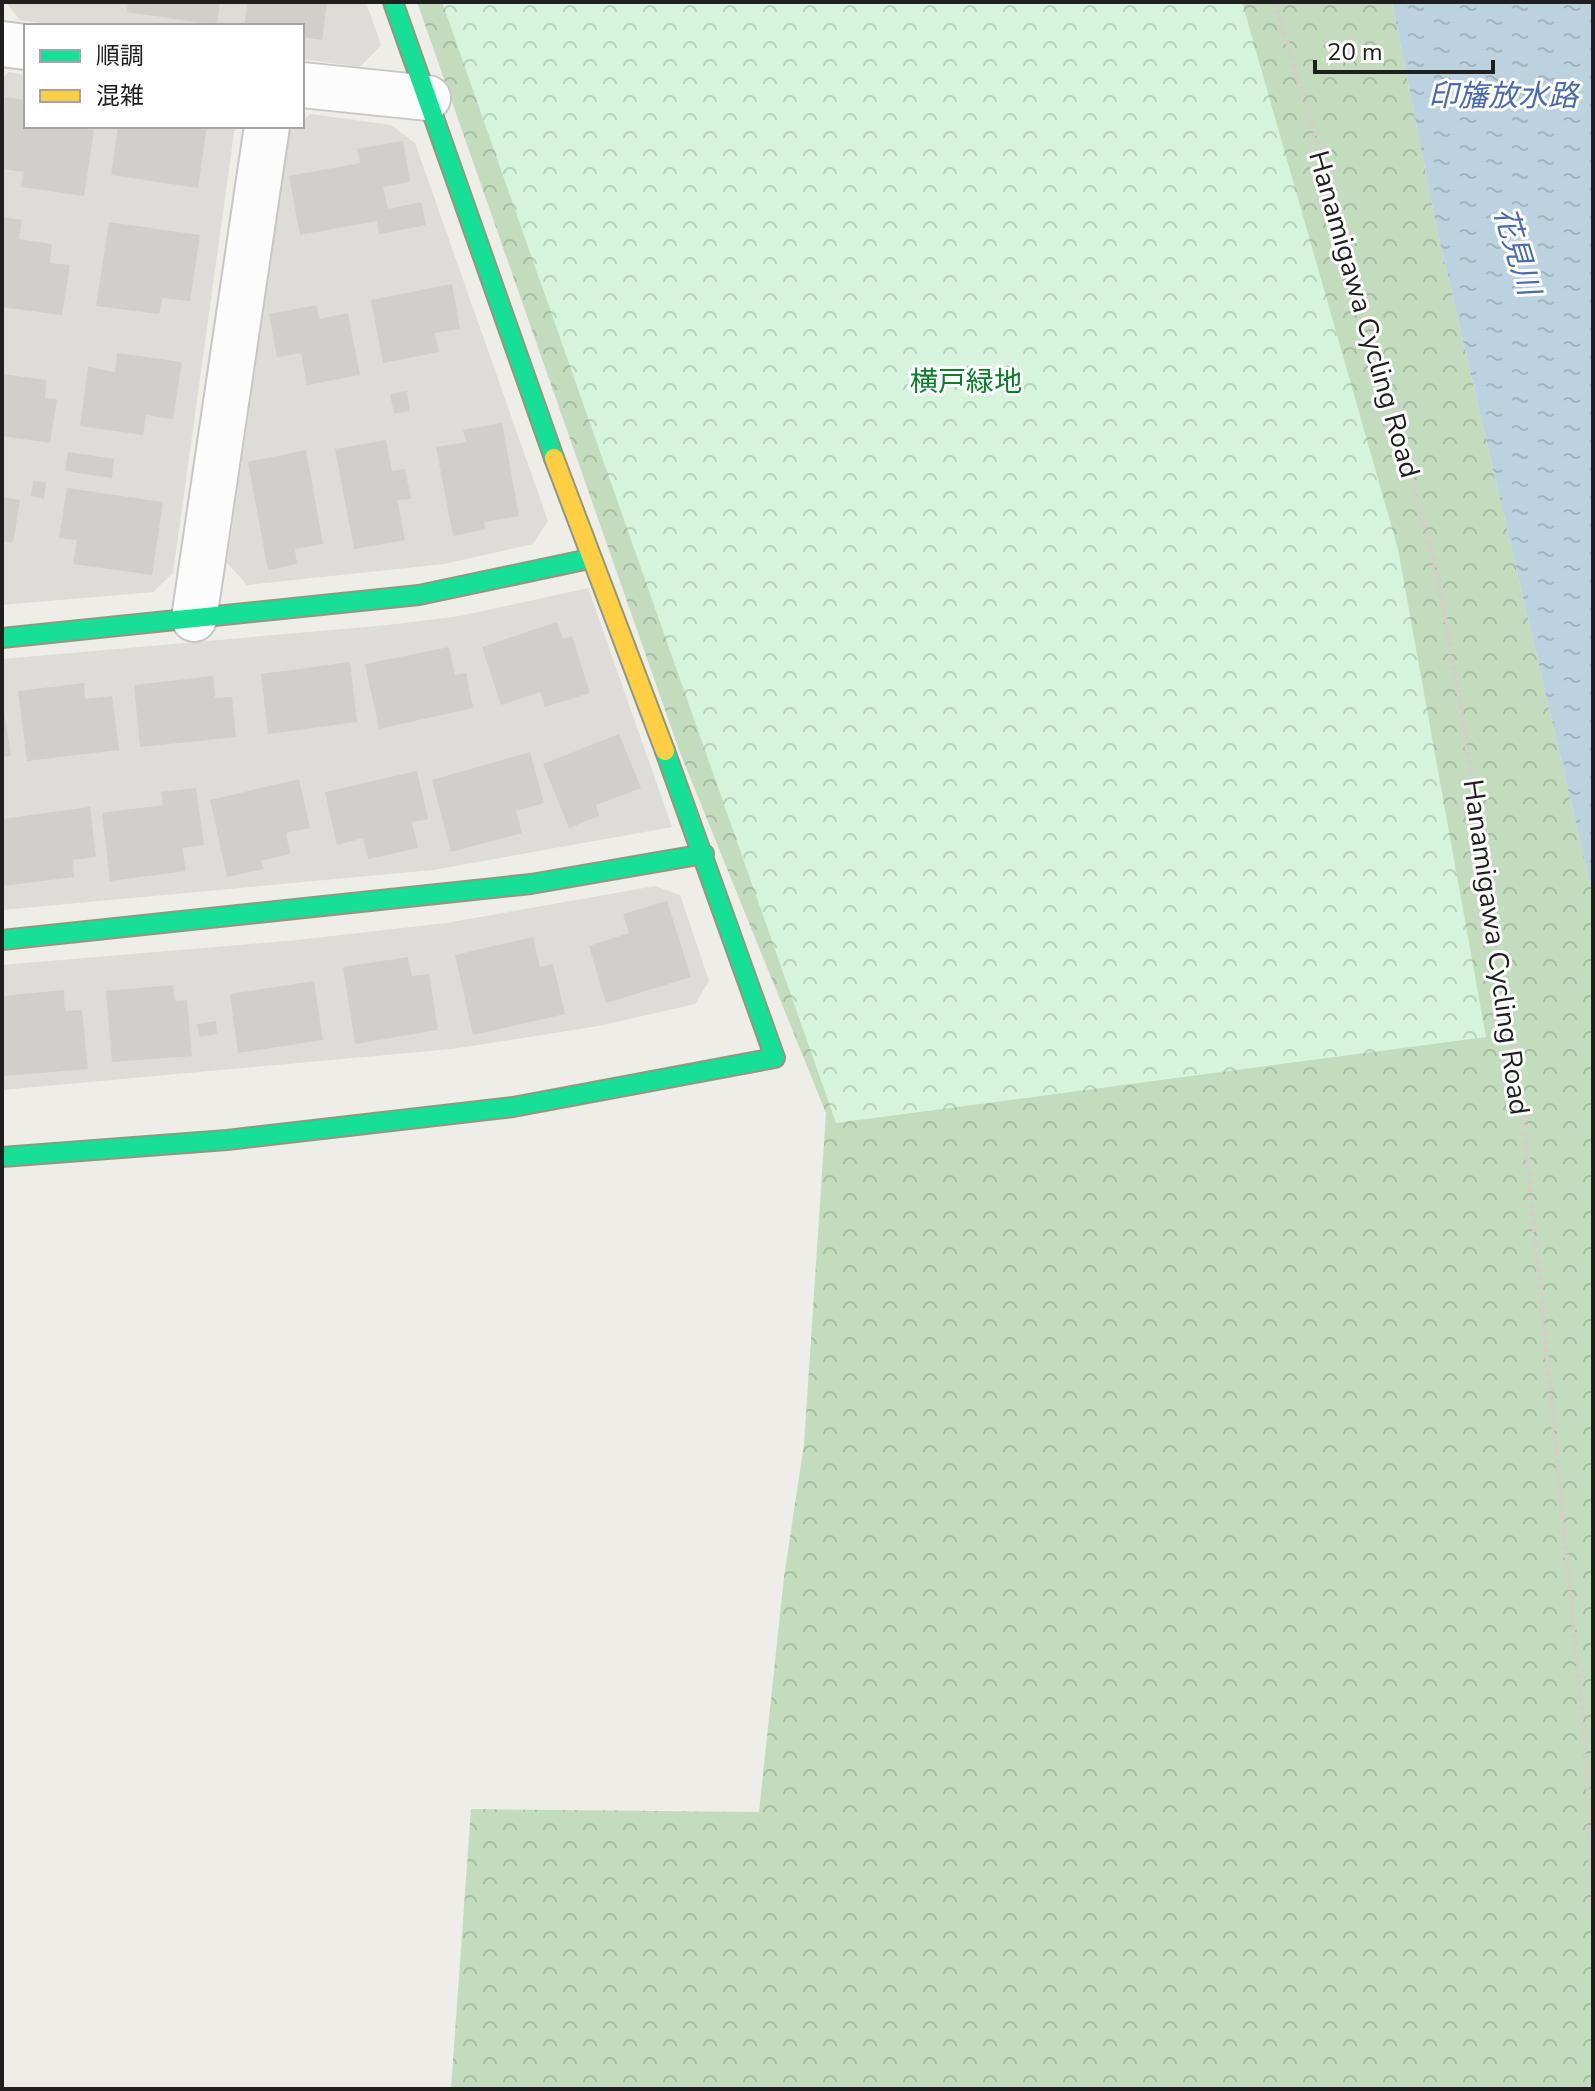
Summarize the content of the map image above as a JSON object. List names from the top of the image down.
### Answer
{
  "streets": {
    "path": ["Hanamigawa Cycling Road"]
  },
  "water": ["印旛放水路", "花見川"],
  "parks": ["横戸緑地"],
  "legend": ["順調", "混雑"],
  "scale_bar": "20 m"
}
